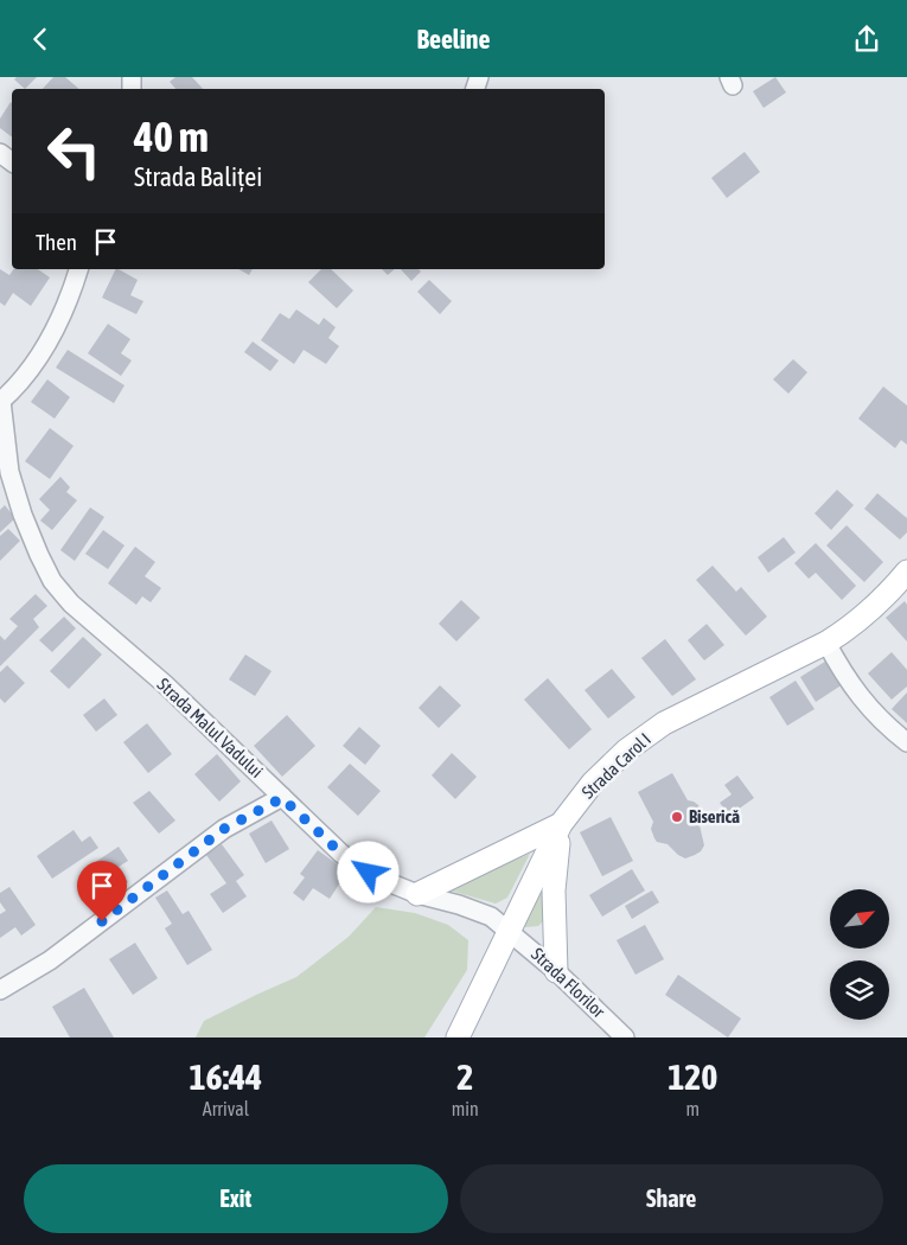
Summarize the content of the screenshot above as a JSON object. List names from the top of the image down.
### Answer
{
  "streets": {
    "main road": ["Strada Carol I"],
    "street": ["Strada Malul Vadului", "Strada Florilor"]
  },
  "crossings": [
    ["Strada Malul Vadului", "Strada Carol I"],
    ["Strada Malul Vadului", "Strada Florilor"],
    ["Strada Carol I", "Strada Florilor"]
  ],
  "places": ["Biserică"],
  "north": "top right",
  "page": {
    "header": "Beeline",
    "turn": ["40 m", "Strada Baliței"],
    "then": "Then",
    "eta": [
      "16:44",
      "Arrival",
      "2",
      "min",
      "120",
      "m"
    ],
    "buttons": ["Exit", "Share"]
  }
}
